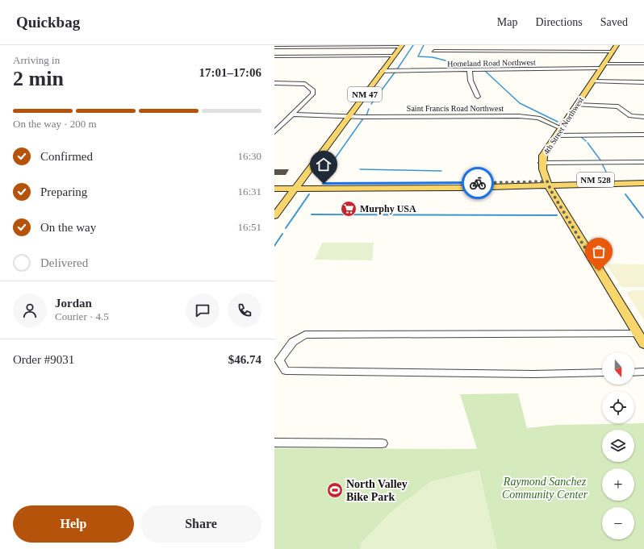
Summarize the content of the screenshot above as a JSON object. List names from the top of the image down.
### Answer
{
  "streets": {
    "main road": ["NM 47", "4th Street Northwest", "NM 528"],
    "street": ["Homeland Road Northwest", "Saint Francis Road Northwest"]
  },
  "crossings": [
    ["Homeland Road Northwest", "NM 47"],
    ["Homeland Road Northwest", "4th Street Northwest"],
    ["NM 47", "Saint Francis Road Northwest"],
    ["NM 47", "NM 528"],
    ["Saint Francis Road Northwest", "4th Street Northwest"],
    ["4th Street Northwest", "NM 528"]
  ],
  "parks": ["Raymond Sanchez Community Center"],
  "places": {
    "supermarket": ["Murphy USA"],
    "sports": ["North Valley Bike Park"]
  },
  "north": "bottom",
  "page": {
    "header": "Quickbag",
    "nav": ["Map", "Directions", "Saved"],
    "heading": ["2 min", "Arriving in", "17:01–17:06"],
    "panel": [
      "Jordan",
      "Courier · 4.5",
      "Order #9031",
      "$46.74"
    ],
    "bar": "On the way · 200 m",
    "list": [
      ["Confirmed", "16:30"],
      ["Preparing", "16:31"],
      ["On the way", "16:51"],
      "Delivered"
    ],
    "map_buttons": ["+", "−"],
    "buttons": ["Help", "Share"]
  }
}
